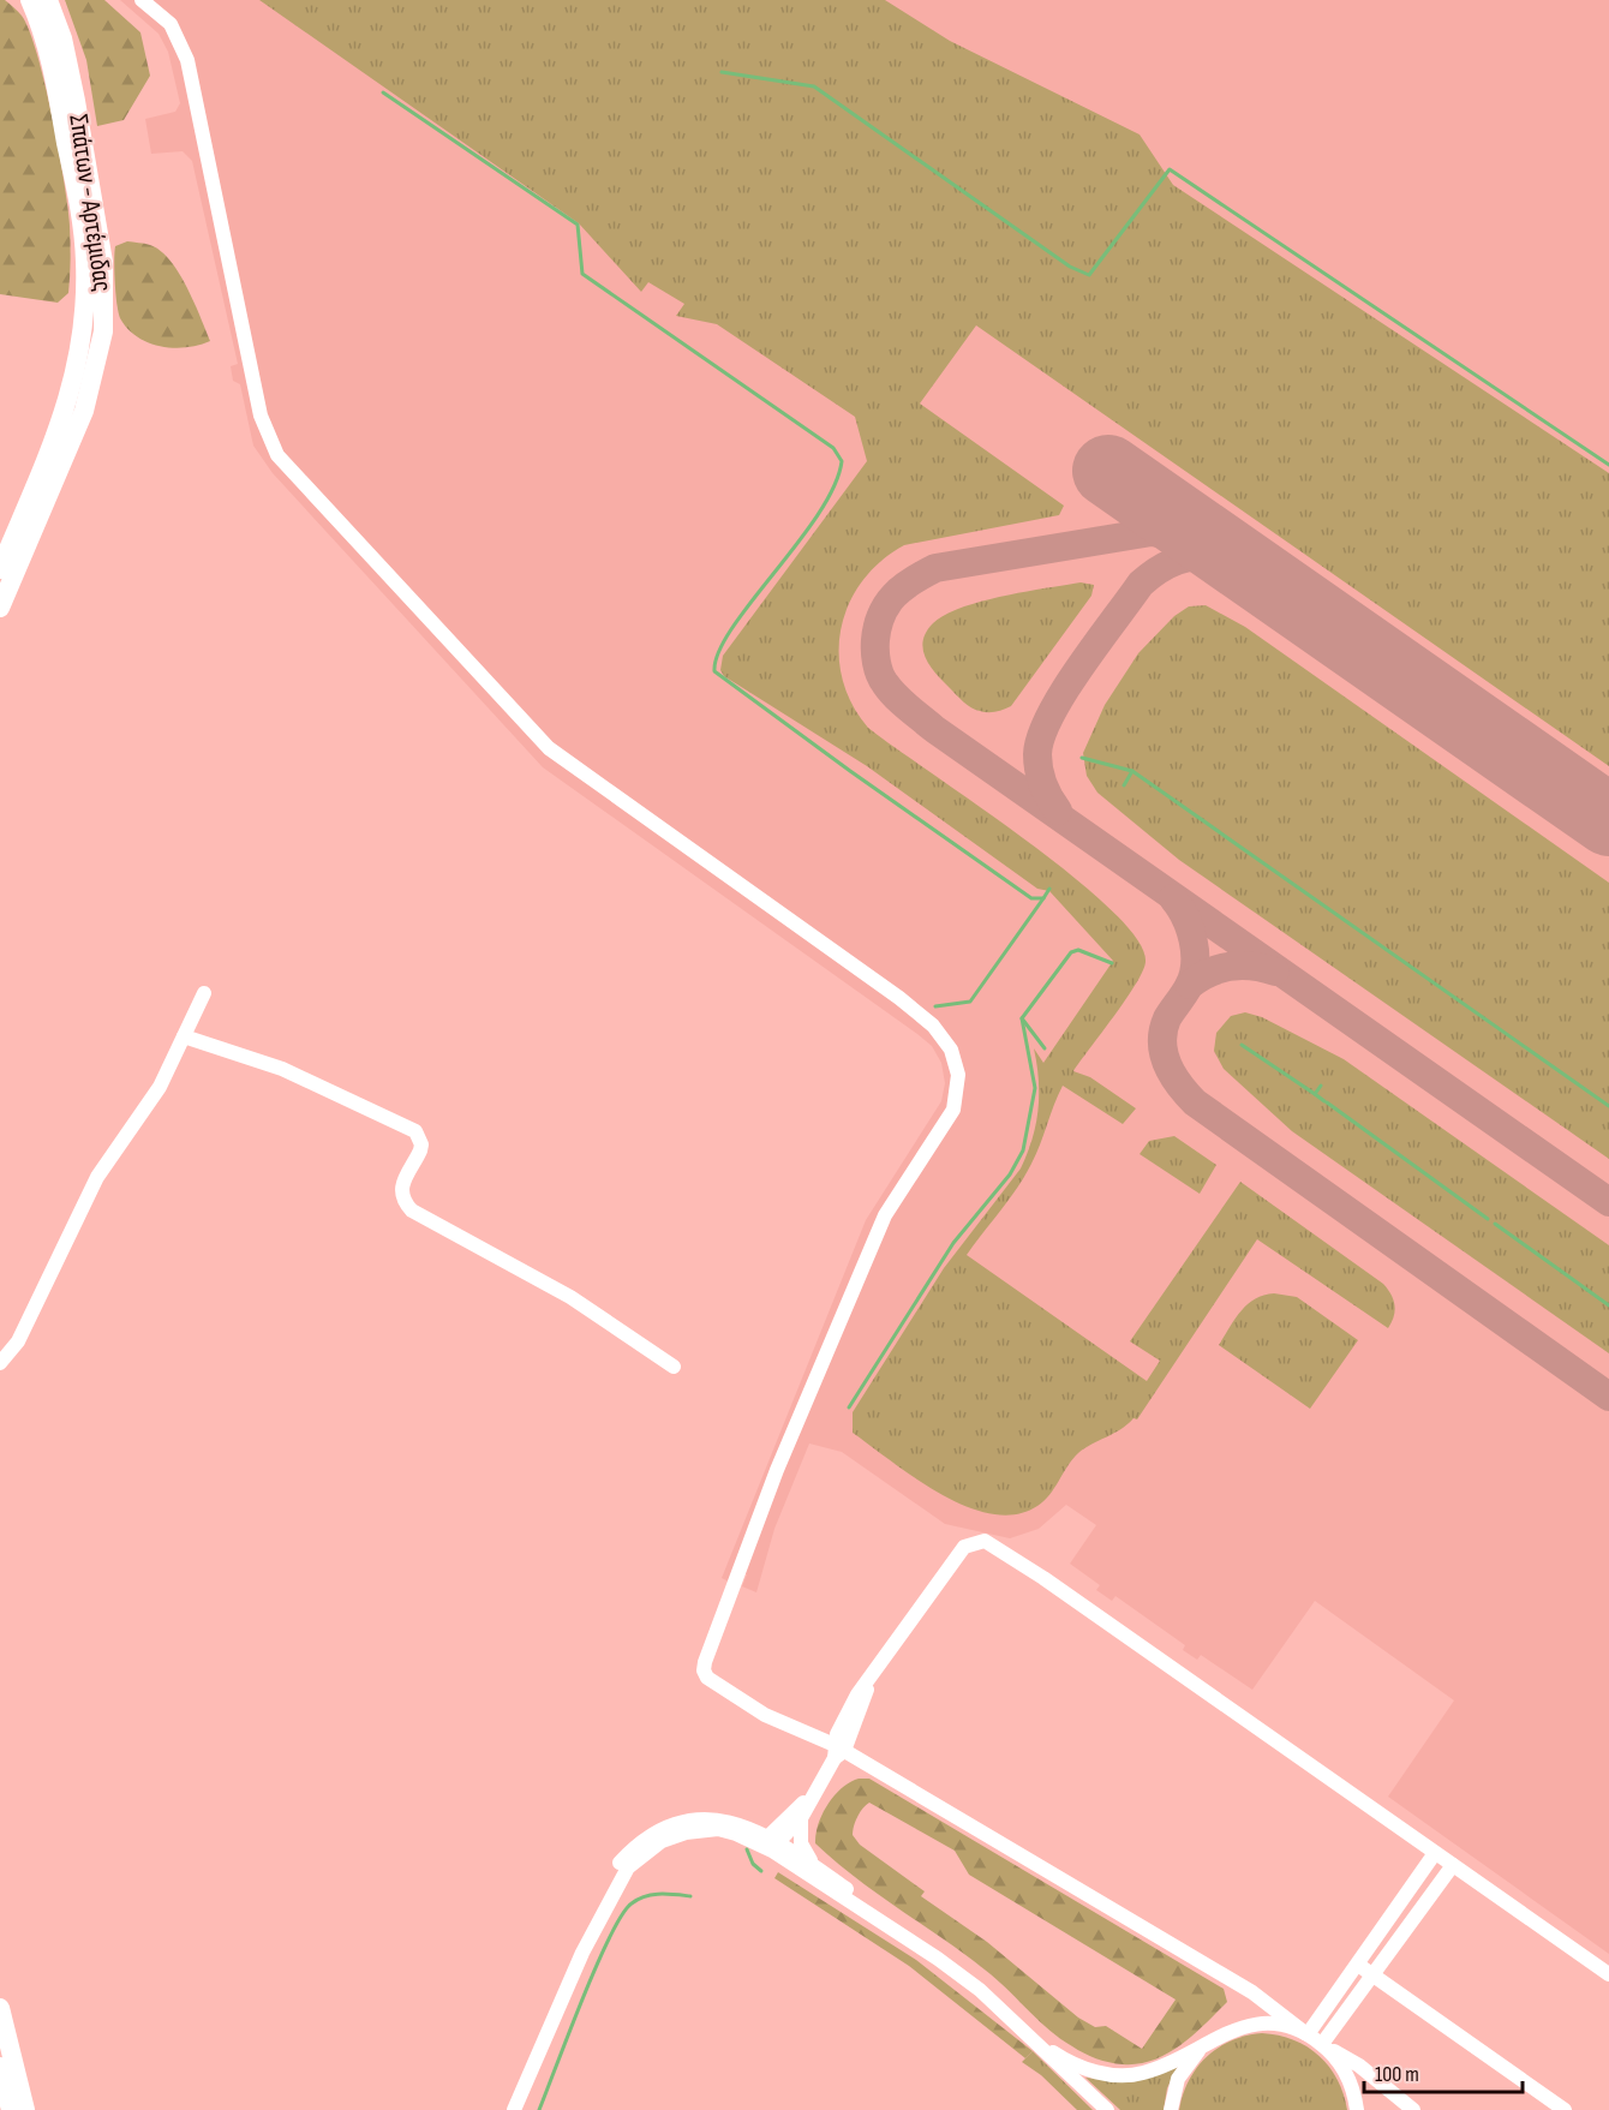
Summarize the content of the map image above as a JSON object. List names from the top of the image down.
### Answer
{
  "streets": {
    "main road": ["Σπάτων - Αρτέμιδας"]
  },
  "scale_bar": "100 m"
}
